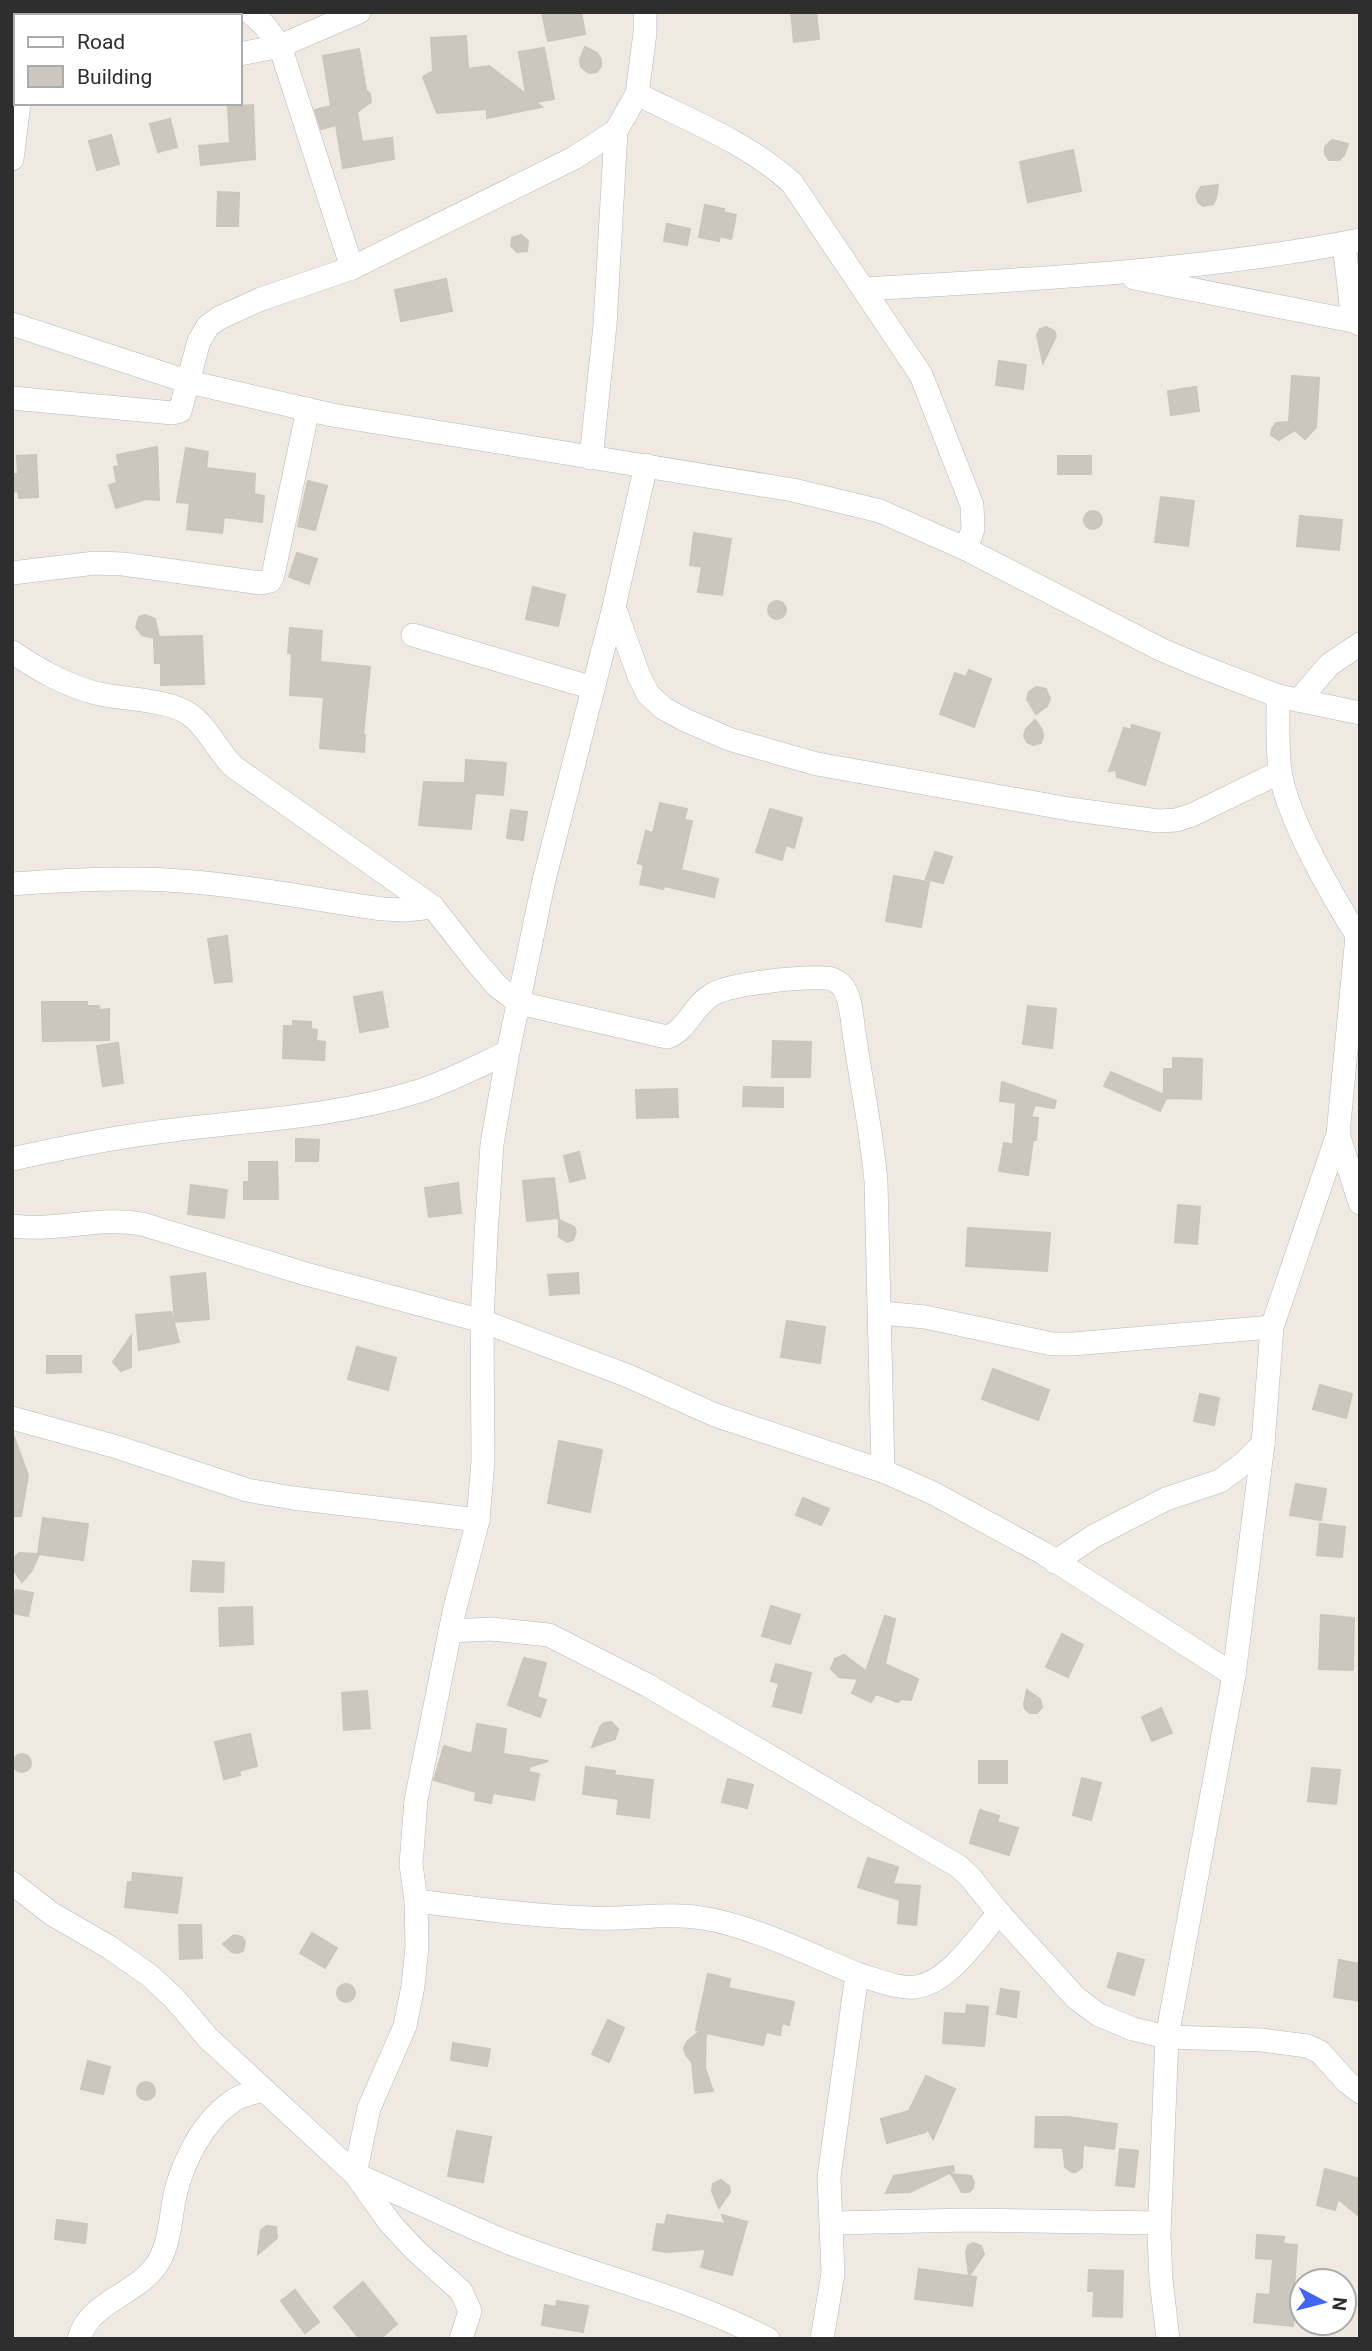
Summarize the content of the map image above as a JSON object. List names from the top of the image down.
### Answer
{
  "legend": ["Road", "Building"],
  "north": "right"
}
